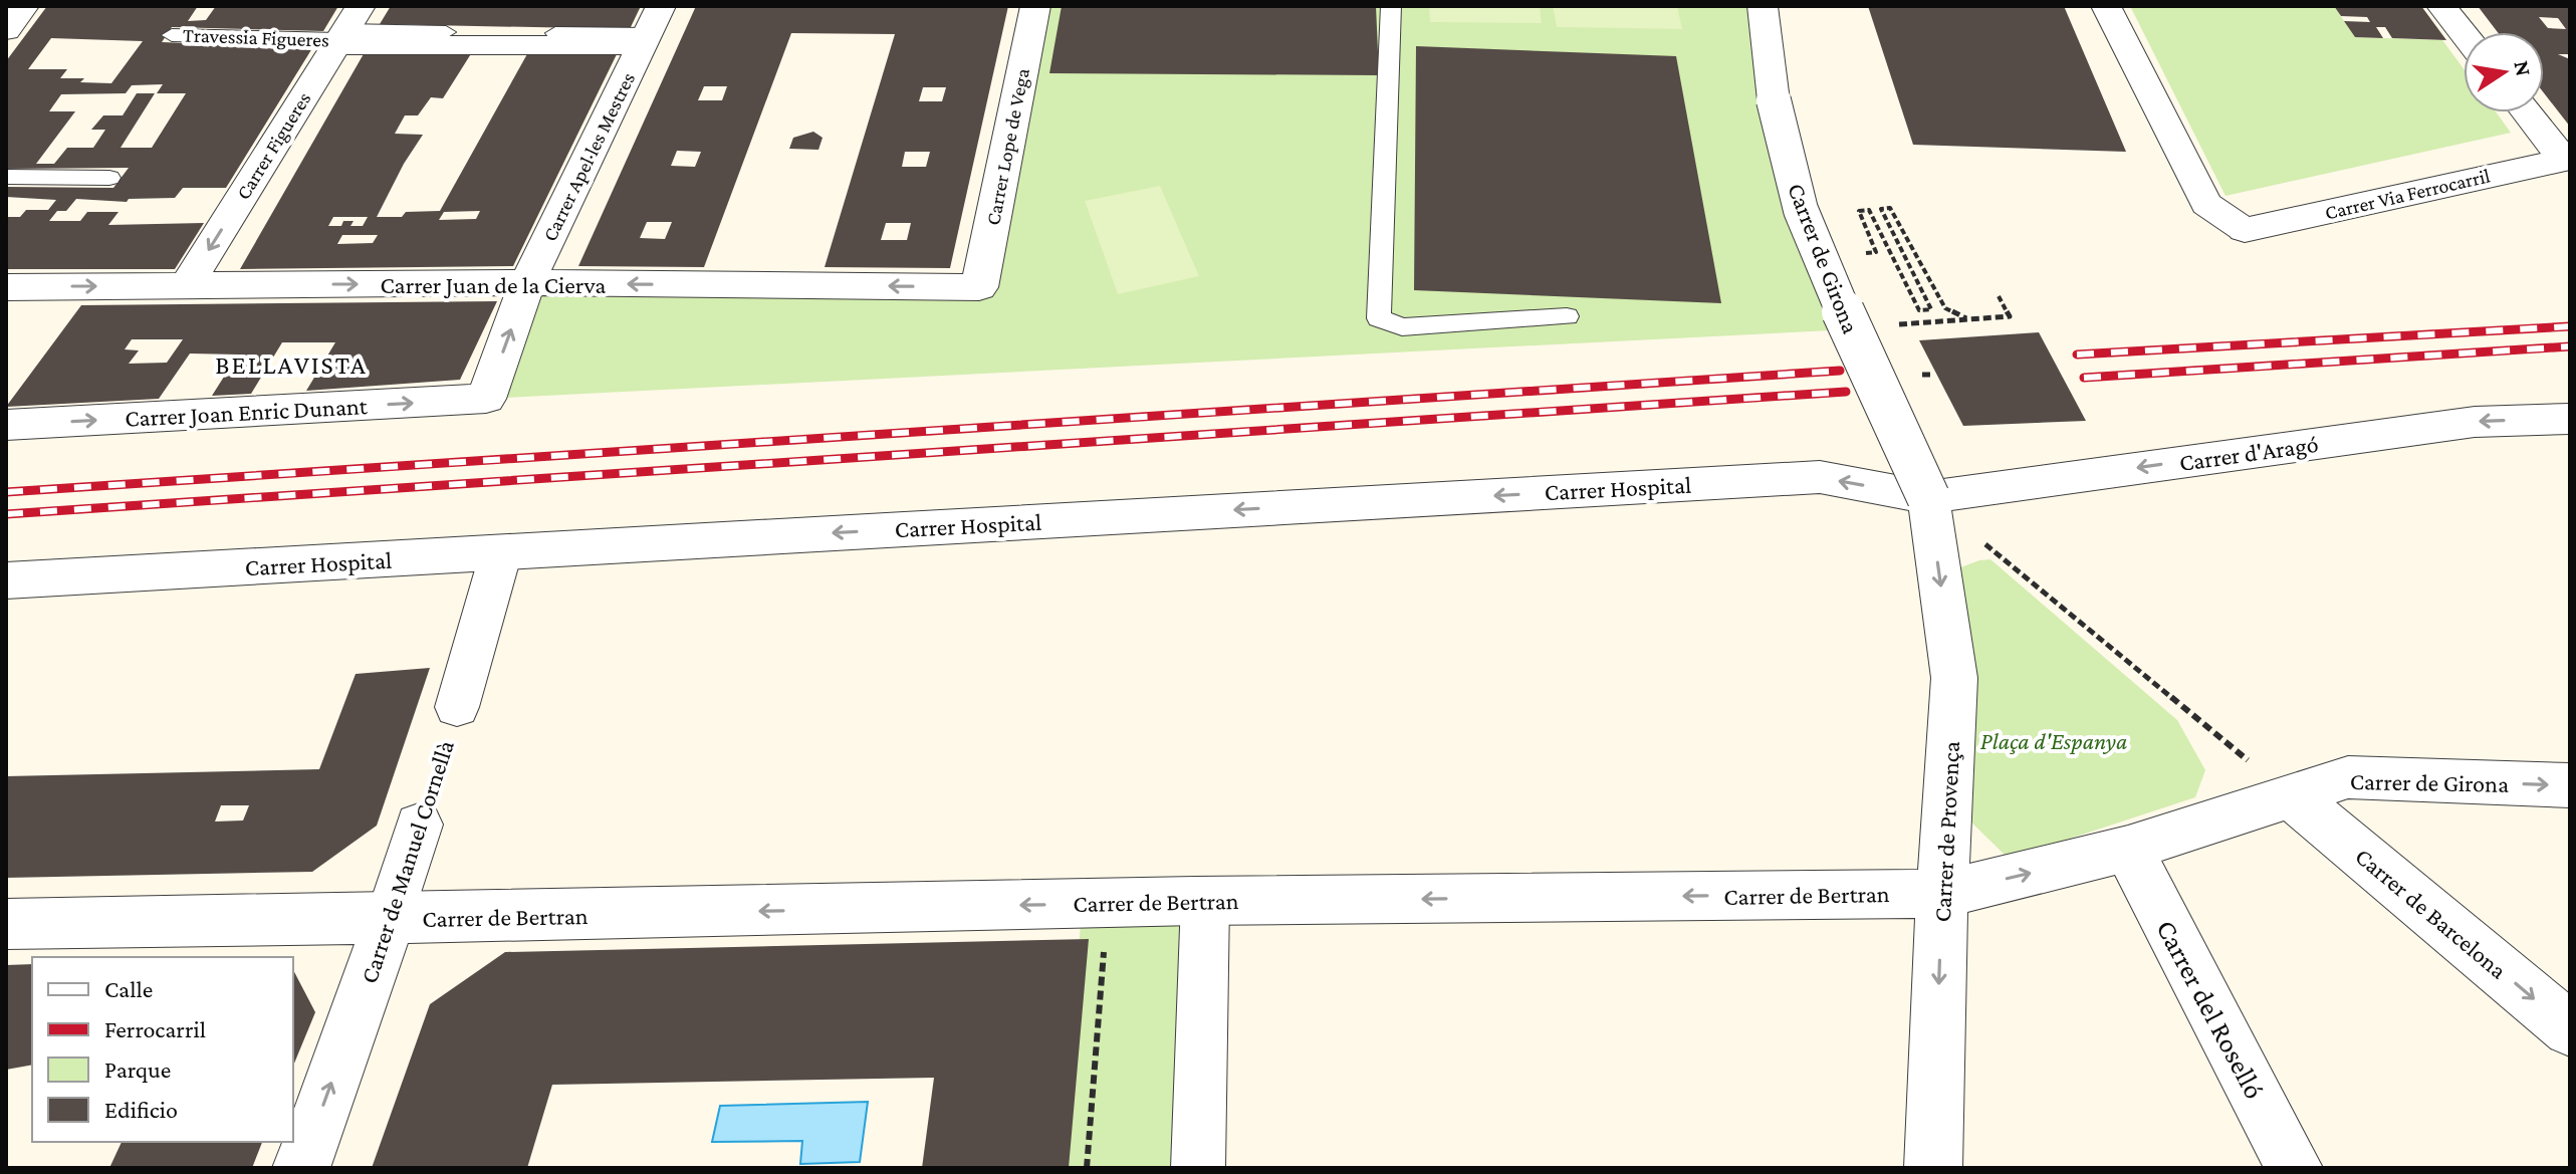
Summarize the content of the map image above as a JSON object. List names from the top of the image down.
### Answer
{
  "streets": {
    "street": [
      "Carrer Figueres",
      "Carrer Lope de Vega",
      "Carrer Apel·les Mestres",
      "Carrer Via Ferrocarril",
      "Carrer de Girona",
      "Carrer Juan de la Cierva",
      "Carrer Joan Enric Dunant",
      "Carrer d'Aragó",
      "Carrer Hospital",
      "Carrer de Provença",
      "Carrer de Manuel Cornellà",
      "Carrer de Bertran",
      "Carrer de Barcelona",
      "Carrer del Roselló"
    ],
    "lane": ["Travessia Figueres"]
  },
  "crossings": [
    ["Travessia Figueres", "Carrer Figueres"],
    ["Carrer Figueres", "Carrer Juan de la Cierva"],
    ["Carrer Lope de Vega", "Carrer Juan de la Cierva"],
    ["Carrer Apel·les Mestres", "Carrer Juan de la Cierva"],
    ["Carrer Apel·les Mestres", "Carrer Joan Enric Dunant"],
    ["Carrer de Girona", "Carrer d'Aragó"],
    ["Carrer de Girona", "Carrer Hospital"],
    ["Carrer de Girona", "Carrer de Provença"],
    ["Carrer de Girona", "Carrer de Bertran"],
    ["Carrer de Girona", "Carrer de Barcelona"],
    ["Carrer d'Aragó", "Carrer Hospital"],
    ["Carrer d'Aragó", "Carrer de Provença"],
    ["Carrer Hospital", "Carrer de Provença"],
    ["Carrer Hospital", "Carrer de Manuel Cornellà"],
    ["Carrer de Provença", "Carrer de Bertran"],
    ["Carrer de Manuel Cornellà", "Carrer de Bertran"],
    ["Carrer de Bertran", "Carrer de Barcelona"],
    ["Carrer de Bertran", "Carrer del Roselló"]
  ],
  "one_way": [
    "Carrer Figueres",
    "Carrer Joan Enric Dunant",
    "Carrer d'Aragó",
    "Carrer Hospital",
    "Carrer de Provença",
    "Carrer de Manuel Cornellà",
    "Carrer de Barcelona"
  ],
  "districts": ["BELLAVISTA"],
  "parks": ["Plaça d'Espanya"],
  "legend": [
    "Calle",
    "Ferrocarril",
    "Parque",
    "Edificio"
  ],
  "north": "right"
}
